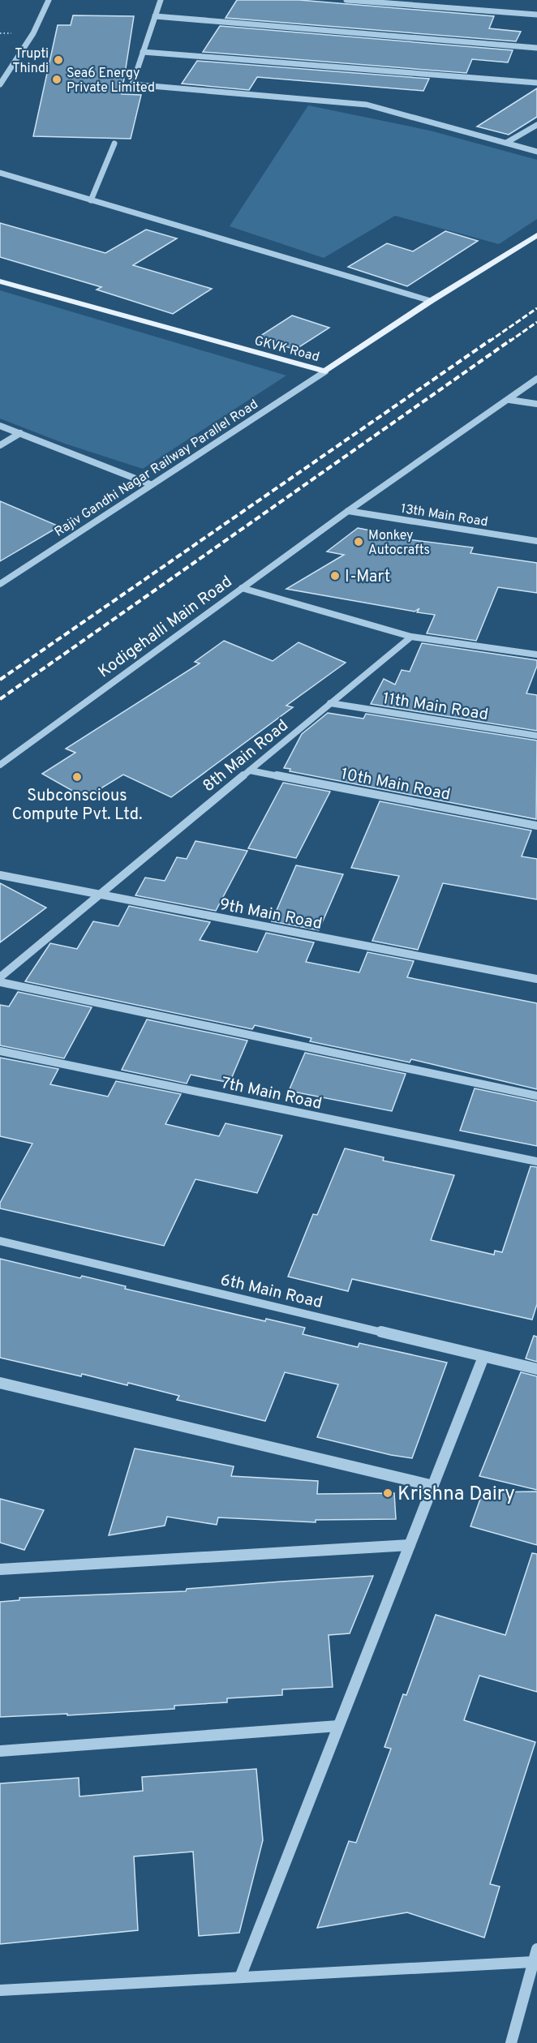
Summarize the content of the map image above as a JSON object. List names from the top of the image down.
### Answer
{
  "streets": {
    "main road": ["GKVK Road"],
    "street": [
      "Rajiv Gandhi Nagar Railway Parallel Road",
      "13th Main Road",
      "Kodigehalli Main Road",
      "11th Main Road",
      "8th Main Road",
      "10th Main Road",
      "9th Main Road",
      "7th Main Road",
      "6th Main Road"
    ]
  },
  "crossings": [
    ["GKVK Road", "Rajiv Gandhi Nagar Railway Parallel Road"],
    ["13th Main Road", "Kodigehalli Main Road"],
    ["11th Main Road", "8th Main Road"],
    ["8th Main Road", "10th Main Road"],
    ["8th Main Road", "9th Main Road"]
  ],
  "places": [
    "Trupti Thindi",
    "Sea6 Energy Private Limited",
    "Monkey Autocrafts",
    "I-Mart",
    "Subconscious Compute Pvt. Ltd.",
    "Krishna Dairy"
  ]
}
